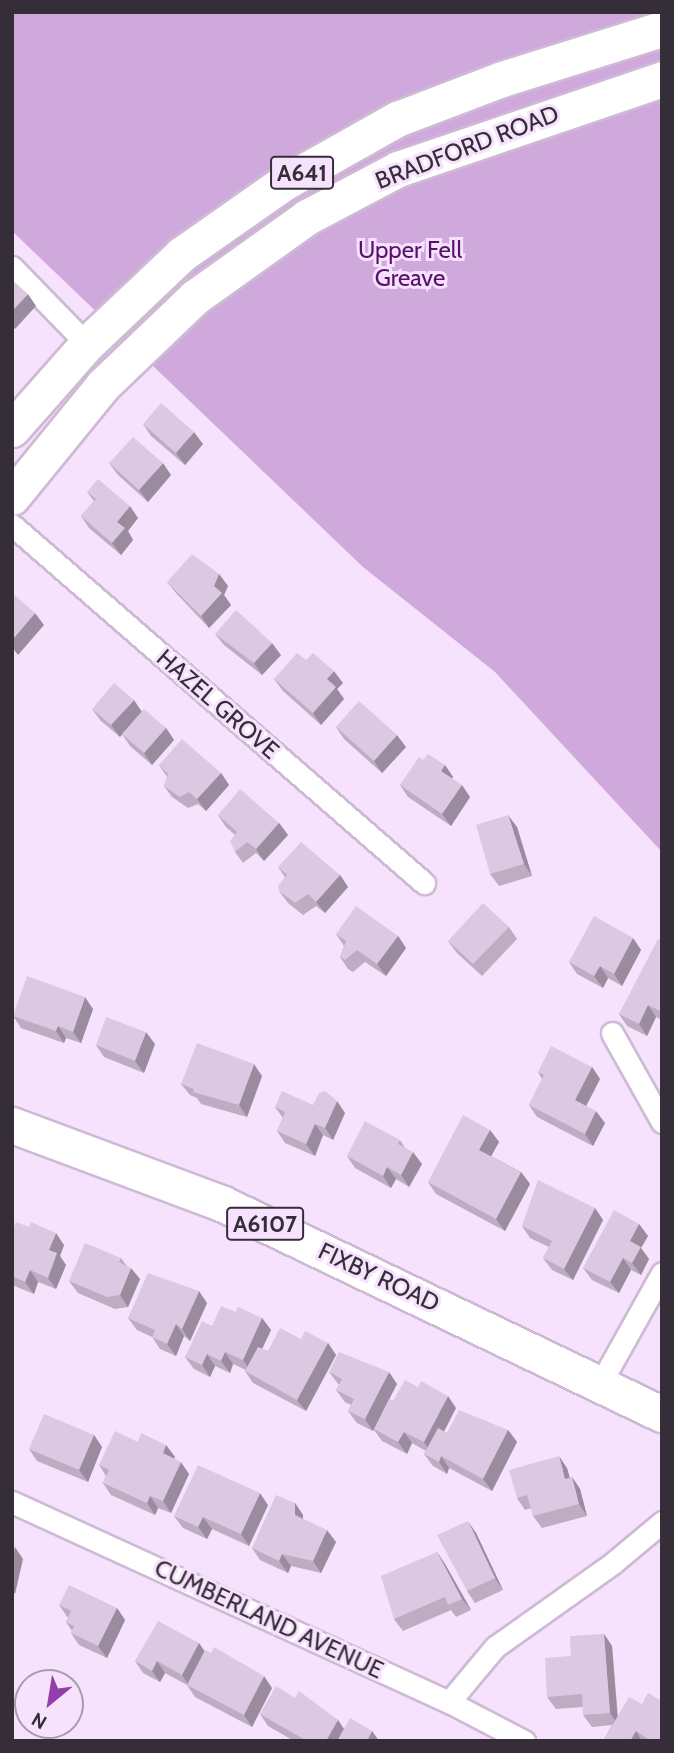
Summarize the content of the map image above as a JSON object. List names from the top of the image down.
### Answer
{
  "streets": {
    "main road": [
      "BRADFORD ROAD",
      "A641",
      "A6107",
      "FIXBY ROAD"
    ],
    "street": ["HAZEL GROVE", "CUMBERLAND AVENUE"]
  },
  "parks": ["Upper Fell Greave"],
  "north": "bottom left"
}
